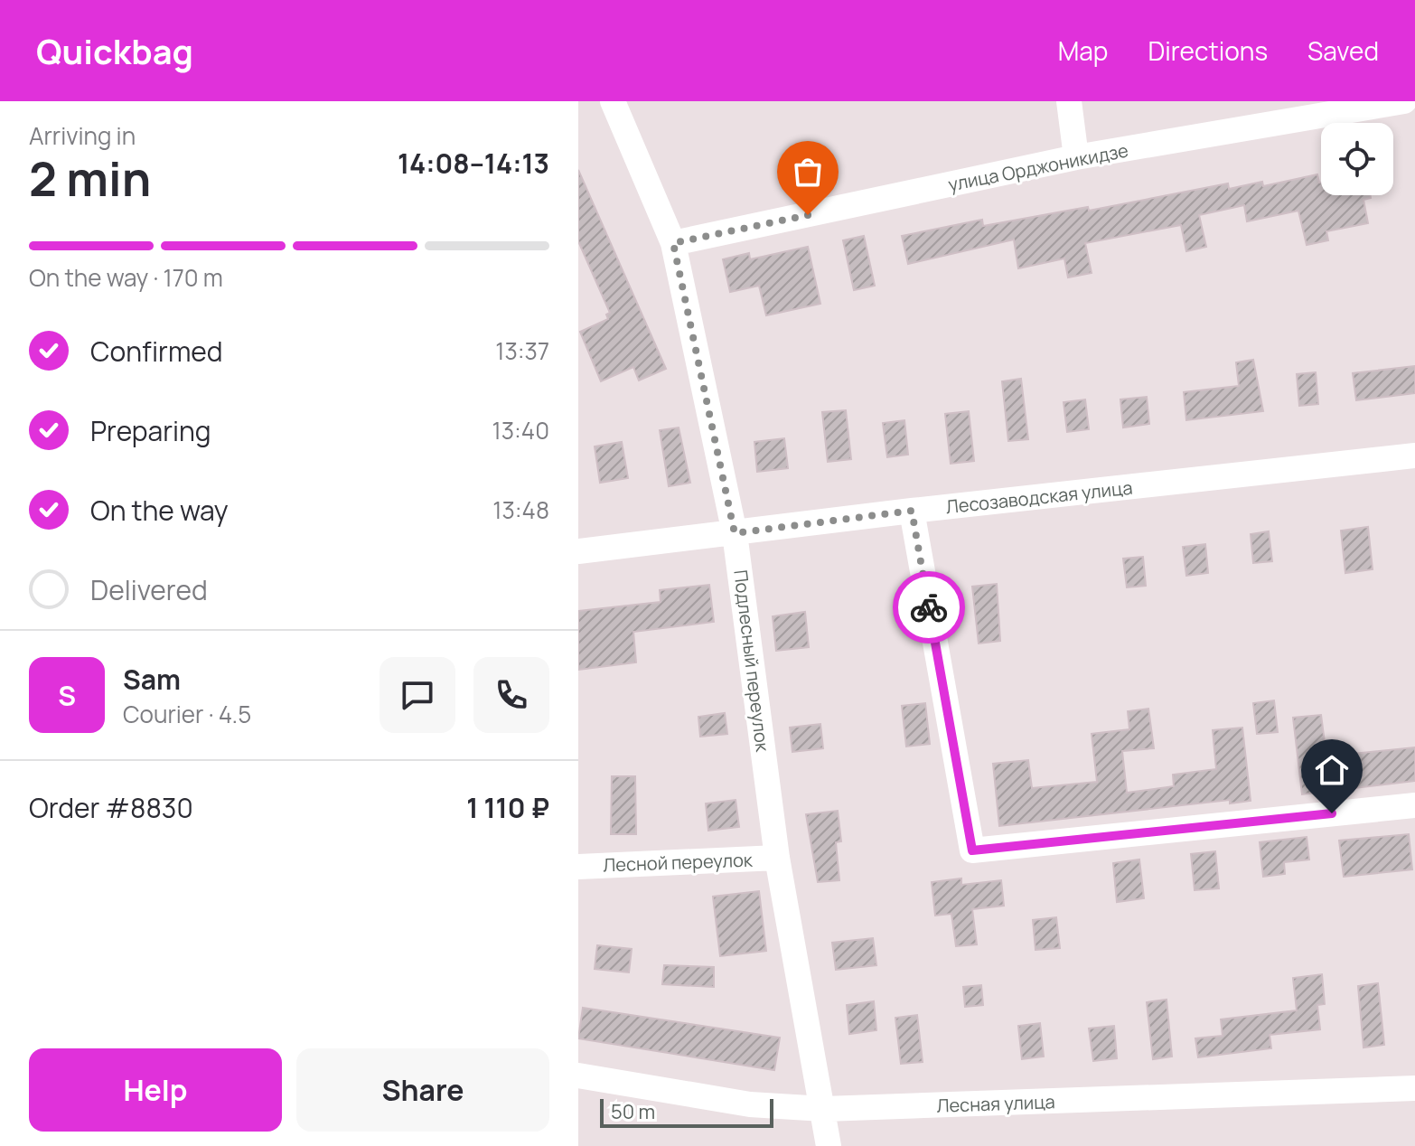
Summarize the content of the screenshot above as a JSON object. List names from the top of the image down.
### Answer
{
  "streets": {
    "street": [
      "улица Орджоникидзе",
      "Лесозаводская улица",
      "Подлесный переулок",
      "Лесной переулок",
      "Лесная улица"
    ]
  },
  "crossings": [
    ["улица Орджоникидзе", "Подлесный переулок"],
    ["Лесозаводская улица", "Подлесный переулок"],
    ["Подлесный переулок", "Лесной переулок"],
    ["Подлесный переулок", "Лесная улица"]
  ],
  "scale_bar": "50 m",
  "page": {
    "header": "Quickbag",
    "nav": ["Map", "Directions", "Saved"],
    "heading": ["2 min", "Arriving in", "14:08–14:13"],
    "panel": [
      "Sam",
      "Courier · 4.5",
      "Order #8830",
      "1 110 ₽"
    ],
    "bar": "On the way · 170 m",
    "list": [
      ["Confirmed", "13:37"],
      ["Preparing", "13:40"],
      ["On the way", "13:48"],
      "Delivered"
    ],
    "round": "S",
    "buttons": ["Help", "Share"],
    "scale": "50 m"
  }
}
